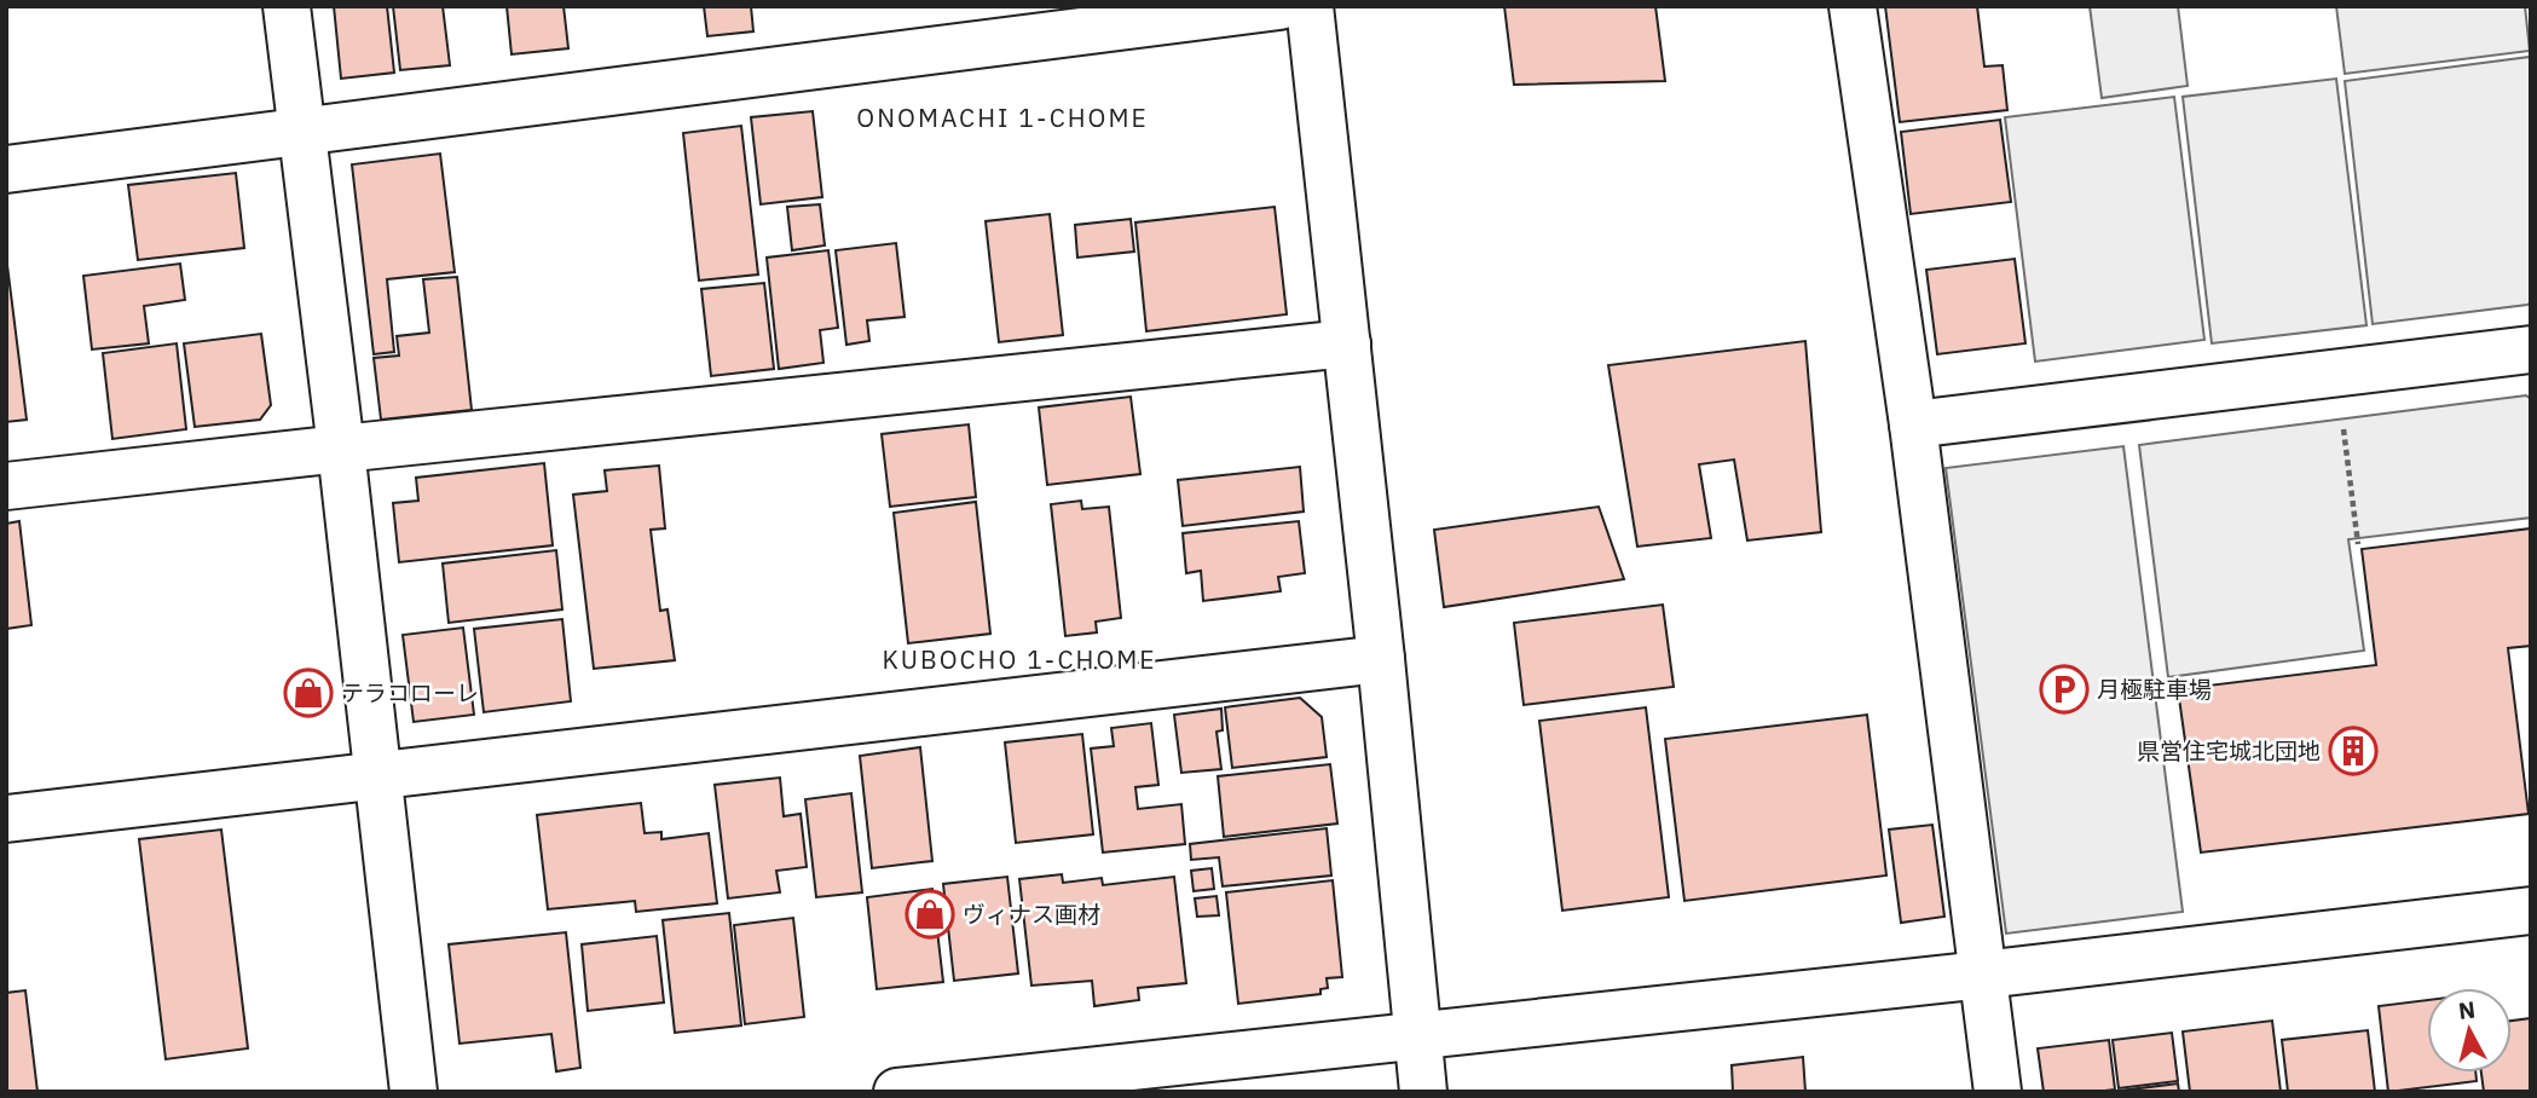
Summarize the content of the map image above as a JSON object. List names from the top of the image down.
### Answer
{
  "districts": ["ONOMACHI 1-CHOME", "KUBOCHO 1-CHOME"],
  "places": {
    "parking": ["月極駐車場"],
    "shop": ["テラコローレ", "ヴィナス画材"],
    "building": ["県営住宅城北団地"]
  },
  "north": "top"
}
